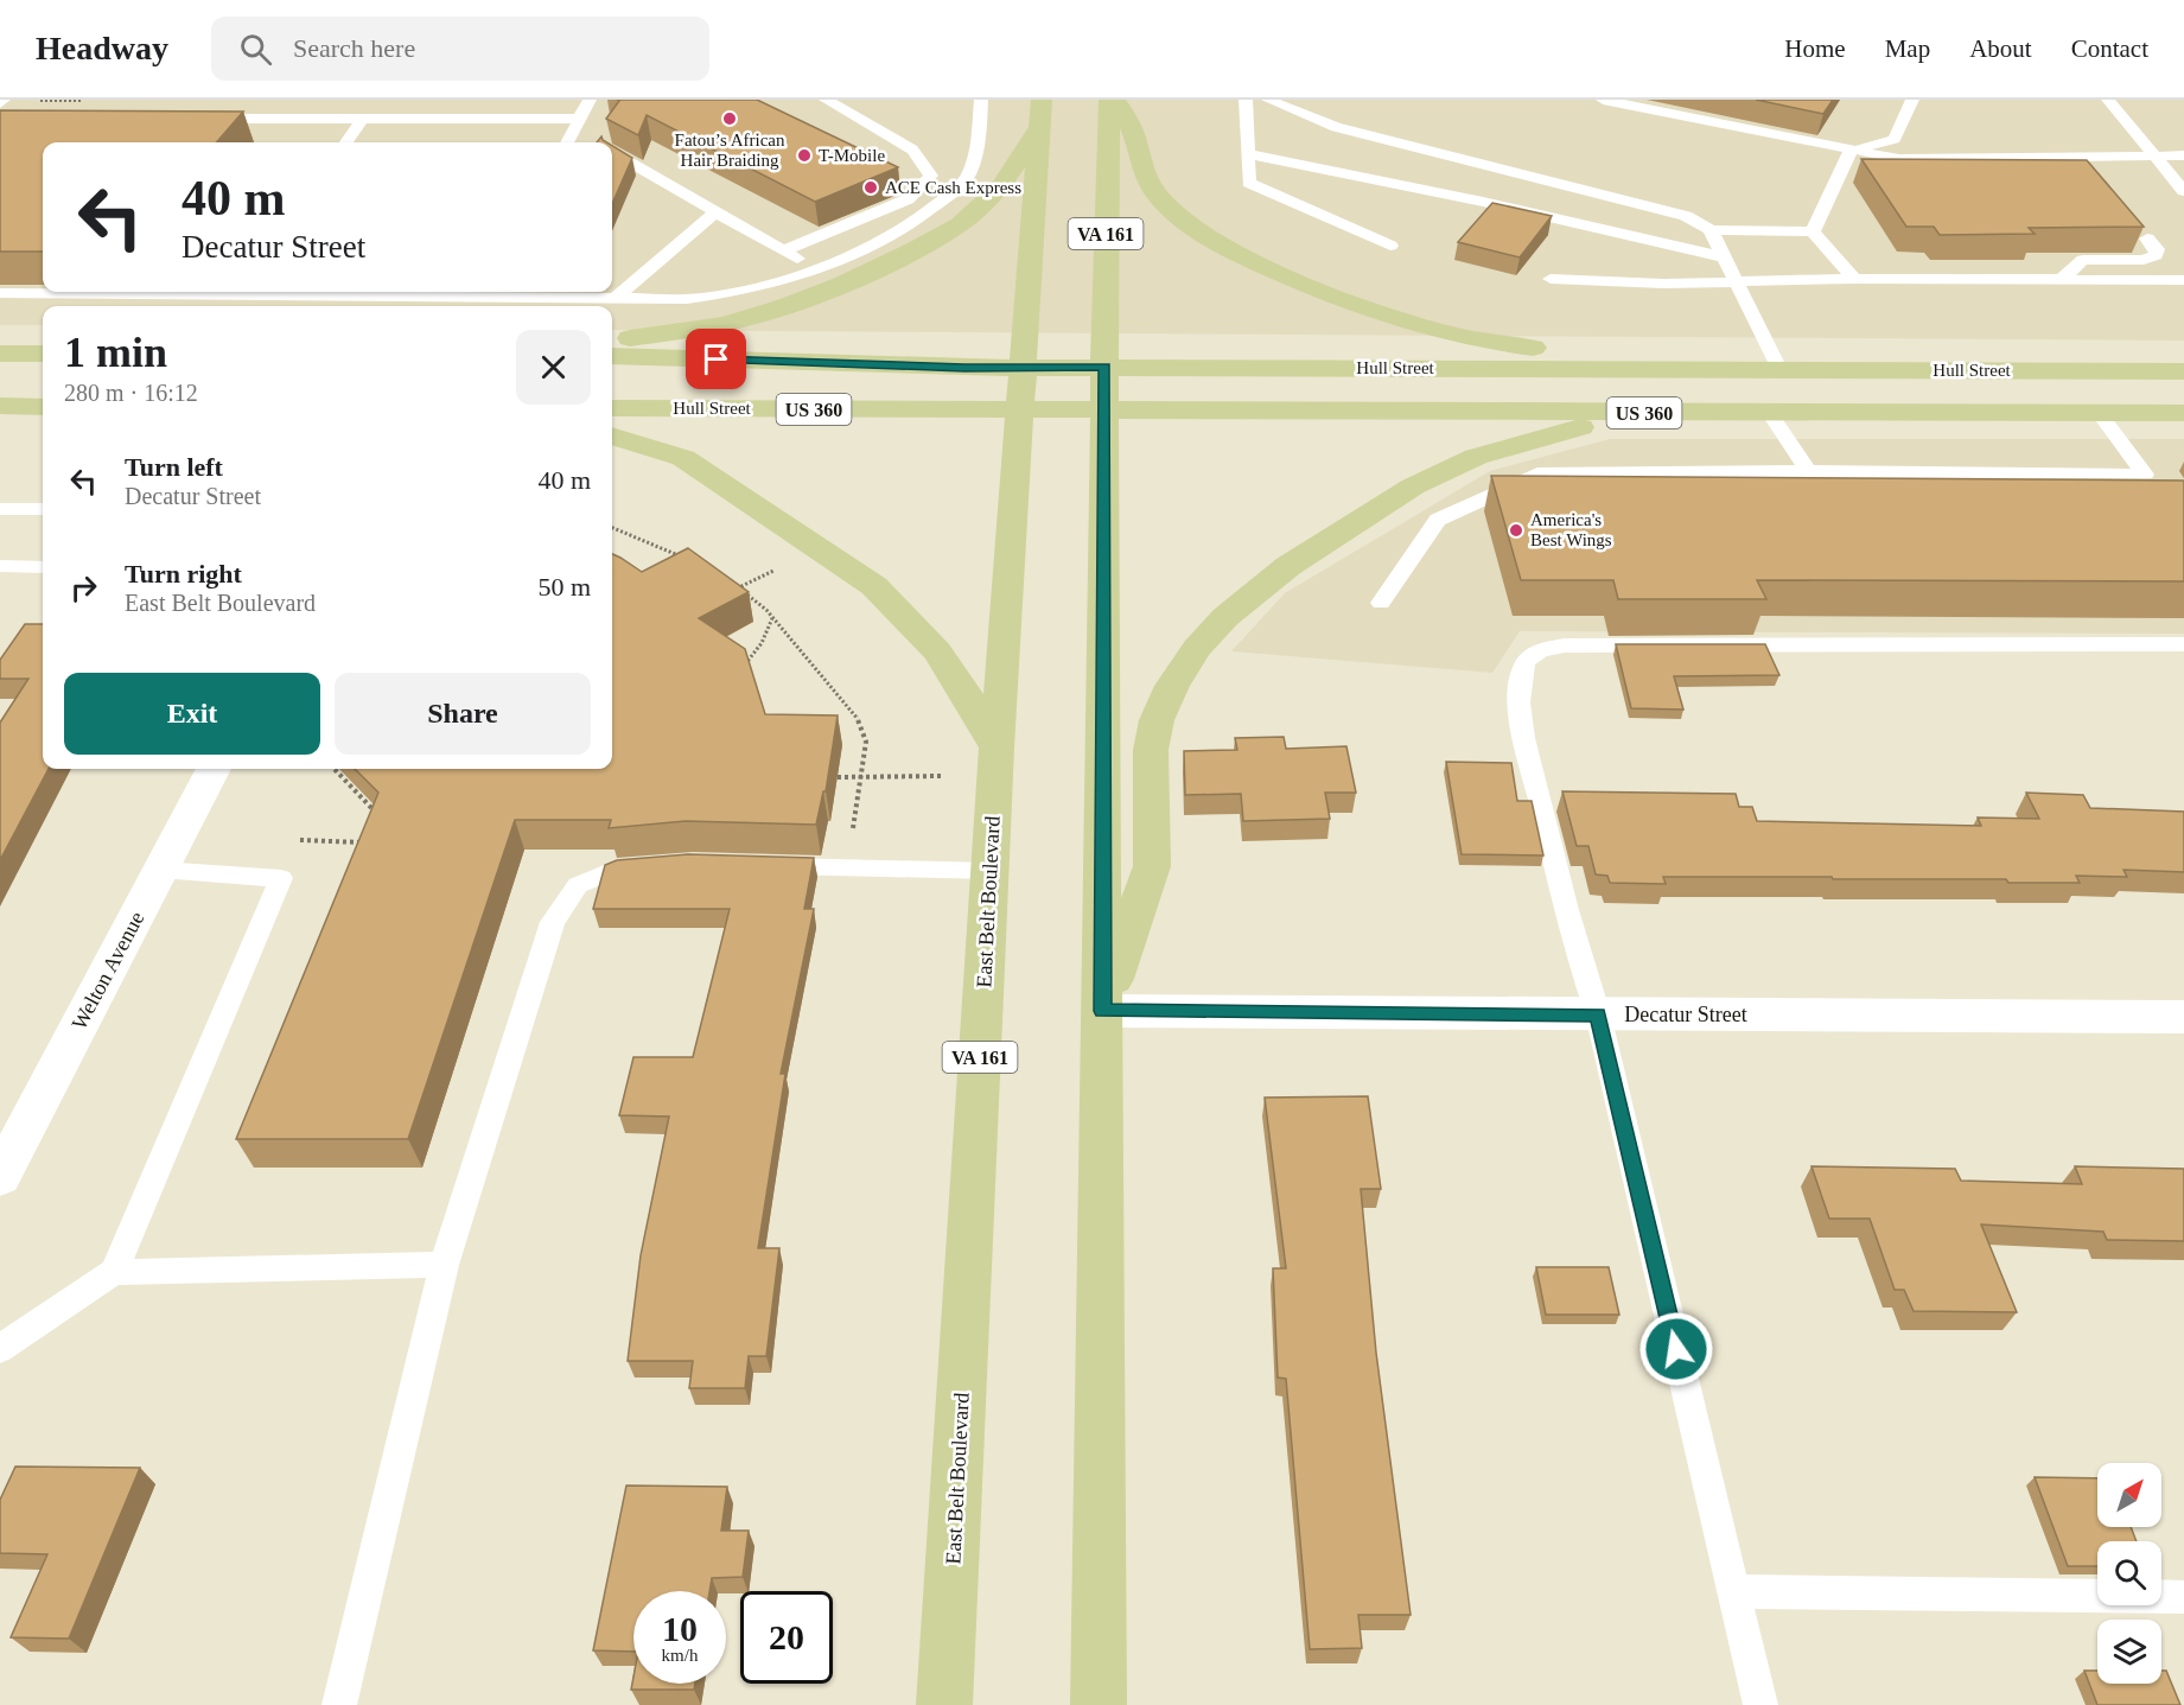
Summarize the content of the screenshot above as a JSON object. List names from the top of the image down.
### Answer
{
  "streets": {
    "main road": [
      "VA 161",
      "Hull Street",
      "US 360",
      "East Belt Boulevard"
    ],
    "street": ["Welton Avenue", "Decatur Street"]
  },
  "crossings": [
    ["VA 161", "Hull Street"],
    ["VA 161", "Decatur Street"],
    ["Hull Street", "East Belt Boulevard"]
  ],
  "places": [
    "Fatou’s African Hair Braiding",
    "T-Mobile",
    "ACE Cash Express",
    "America's Best Wings"
  ],
  "north": "top right",
  "page": {
    "header": "Headway",
    "search": "Search here",
    "nav": [
      "Home",
      "Map",
      "About",
      "Contact"
    ],
    "turn": ["40 m", "Decatur Street"],
    "heading": ["1 min", "280 m · 16:12"],
    "list": [
      {
        "name": "Turn left",
        "note": "Decatur Street",
        "value": "40 m"
      },
      {
        "name": "Turn right",
        "note": "East Belt Boulevard",
        "value": "50 m"
      }
    ],
    "buttons": ["Exit", "Share"],
    "speed": "10 km/h",
    "limit": "20"
  }
}
